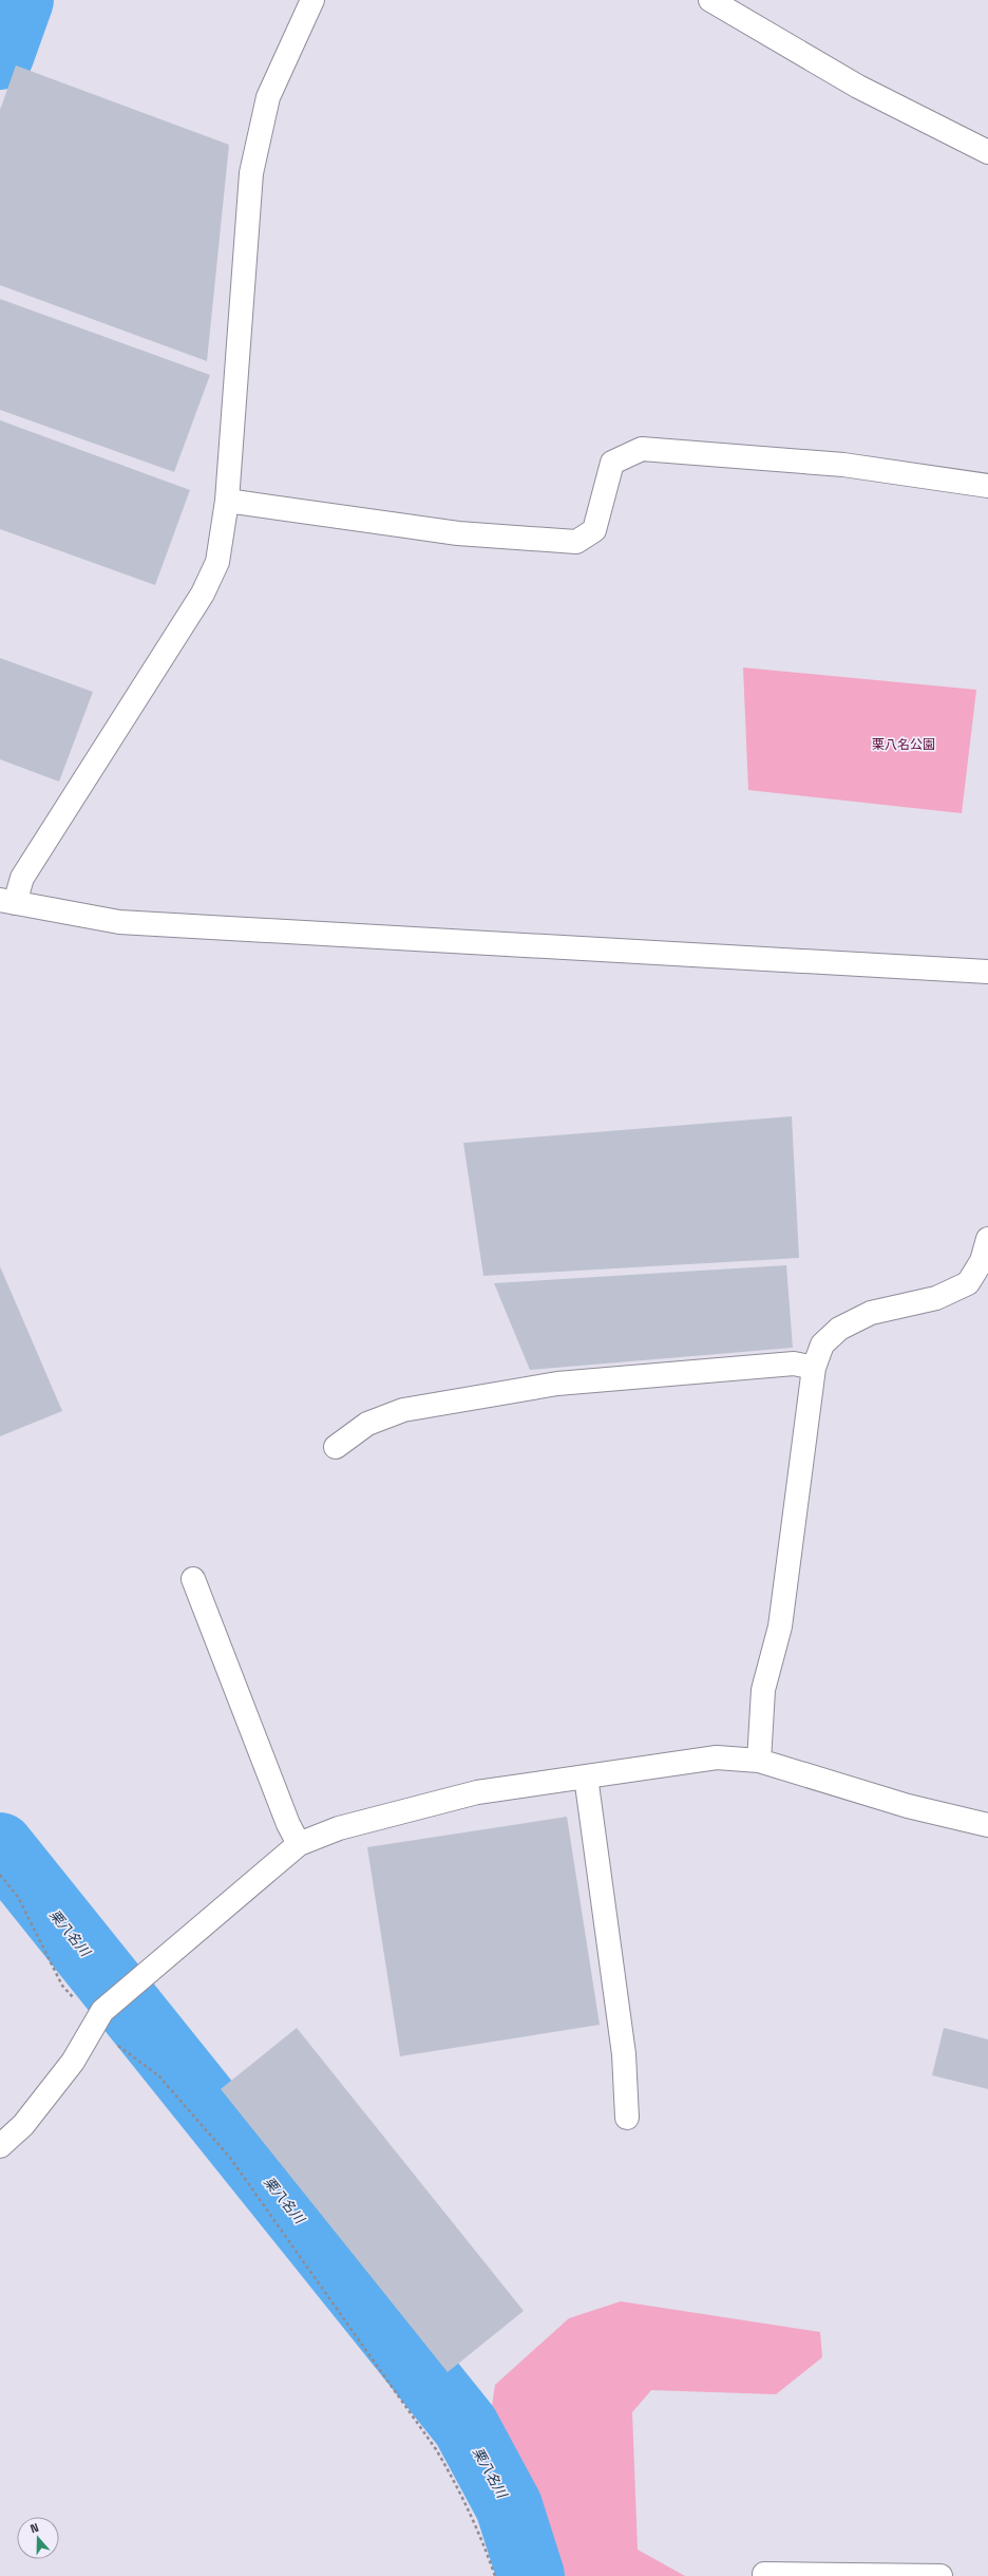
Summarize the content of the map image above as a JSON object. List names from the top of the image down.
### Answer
{
  "water": ["栗八名川"],
  "parks": ["栗八名公園"],
  "north": "top"
}
